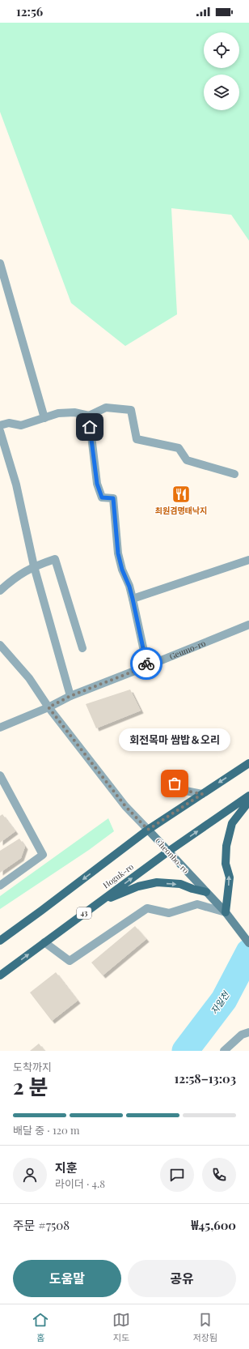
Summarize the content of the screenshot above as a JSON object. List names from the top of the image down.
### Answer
{
  "streets": {
    "main road": ["Cheonbo-ro", "Hoguk-ro", "43"],
    "street": ["Geumo-ro"]
  },
  "crossings": [
    ["Geumo-ro", "Cheonbo-ro"],
    ["Cheonbo-ro", "Hoguk-ro"]
  ],
  "water": ["자일천"],
  "places": {
    "restaurant": ["최원겸명태낙지"],
    "other": ["회전목마 쌈밥＆오리"]
  },
  "page": {
    "status": "12:56",
    "bubble": "회전목마 쌈밥＆오리",
    "heading": ["2 분", "도착까지", "12:58–13:03"],
    "panel": [
      "지훈",
      "라이더 · 4.8",
      "주문 #7508",
      "₩45,600"
    ],
    "bar": "배달 중 · 120 m",
    "buttons": ["도움말", "공유"],
    "tabs": ["홈", "지도", "저장됨"]
  }
}
